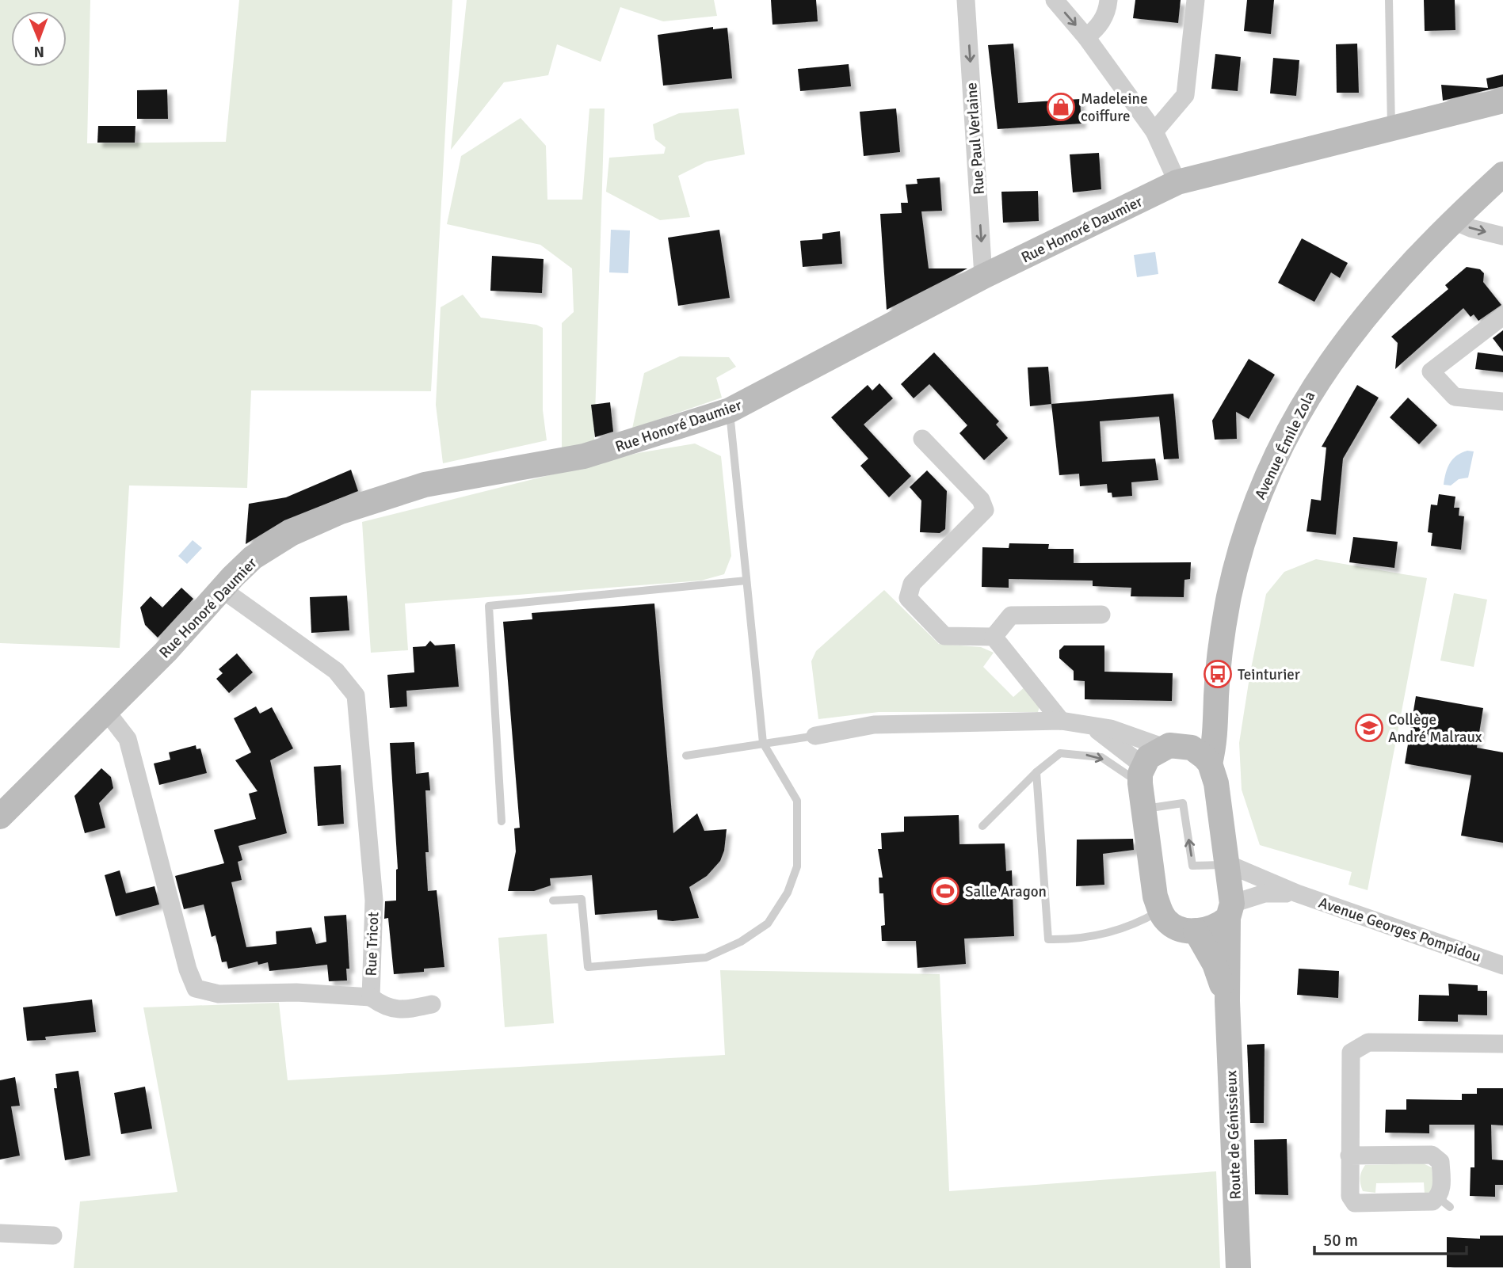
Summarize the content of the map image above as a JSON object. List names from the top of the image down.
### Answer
{
  "streets": {
    "street": [
      "Rue Paul Verlaine",
      "Rue Honoré Daumier",
      "Avenue Émile Zola",
      "Avenue Georges Pompidou",
      "Rue Tricot",
      "Route de Génissieux"
    ]
  },
  "crossings": [
    ["Rue Paul Verlaine", "Rue Honoré Daumier"],
    ["Rue Honoré Daumier", "Rue Tricot"],
    ["Avenue Émile Zola", "Route de Génissieux"],
    ["Avenue Georges Pompidou", "Route de Génissieux"]
  ],
  "one_way": ["Rue Paul Verlaine"],
  "places": {
    "shop": ["Madeleine coiffure"],
    "bus stop": ["Teinturier"],
    "school or university": ["Collège André Malraux"],
    "sports": ["Salle Aragon"]
  },
  "scale_bar": "50 m",
  "north": "bottom"
}
